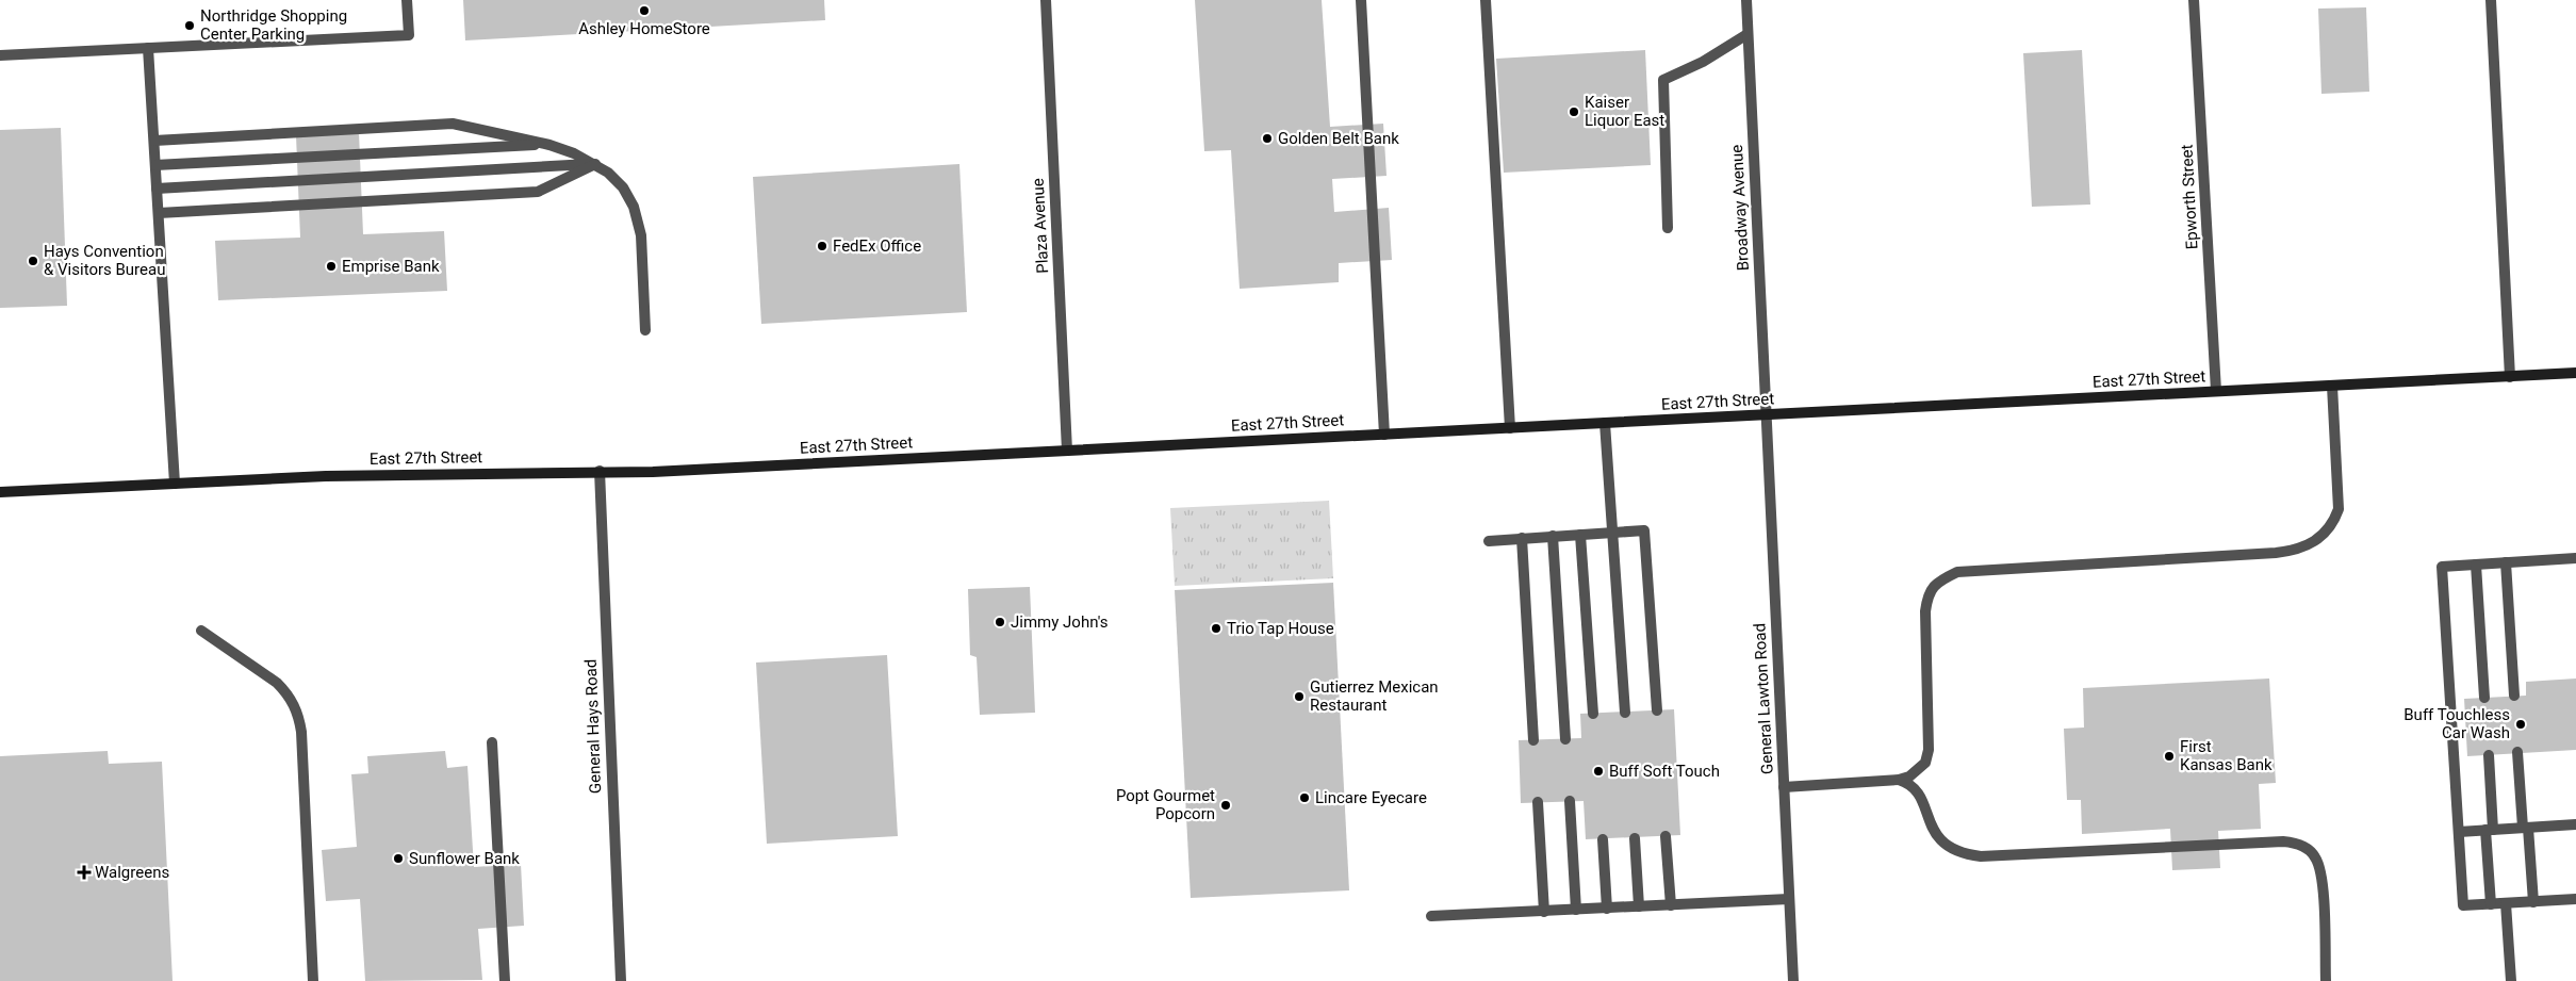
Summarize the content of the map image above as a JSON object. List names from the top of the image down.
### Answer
{
  "streets": {
    "main road": ["East 27th Street"],
    "street": [
      "Epworth Street",
      "Broadway Avenue",
      "Plaza Avenue",
      "General Lawton Road",
      "General Hays Road"
    ]
  },
  "crossings": [
    ["Epworth Street", "East 27th Street"],
    ["Broadway Avenue", "East 27th Street"],
    ["Broadway Avenue", "General Lawton Road"],
    ["Plaza Avenue", "East 27th Street"],
    ["East 27th Street", "General Lawton Road"],
    ["East 27th Street", "General Hays Road"]
  ],
  "places": {
    "other": [
      "Ashley HomeStore",
      "Northridge Shopping Center Parking",
      "Kaiser Liquor East",
      "Golden Belt Bank",
      "FedEx Office",
      "Hays Convention & Visitors Bureau",
      "Emprise Bank",
      "Jimmy John's",
      "Trio Tap House",
      "Gutierrez Mexican Restaurant",
      "Buff Touchless Car Wash",
      "First Kansas Bank",
      "Buff Soft Touch",
      "Lincare Eyecare",
      "Popt Gourmet Popcorn",
      "Sunflower Bank"
    ],
    "health": ["Walgreens"]
  }
}
